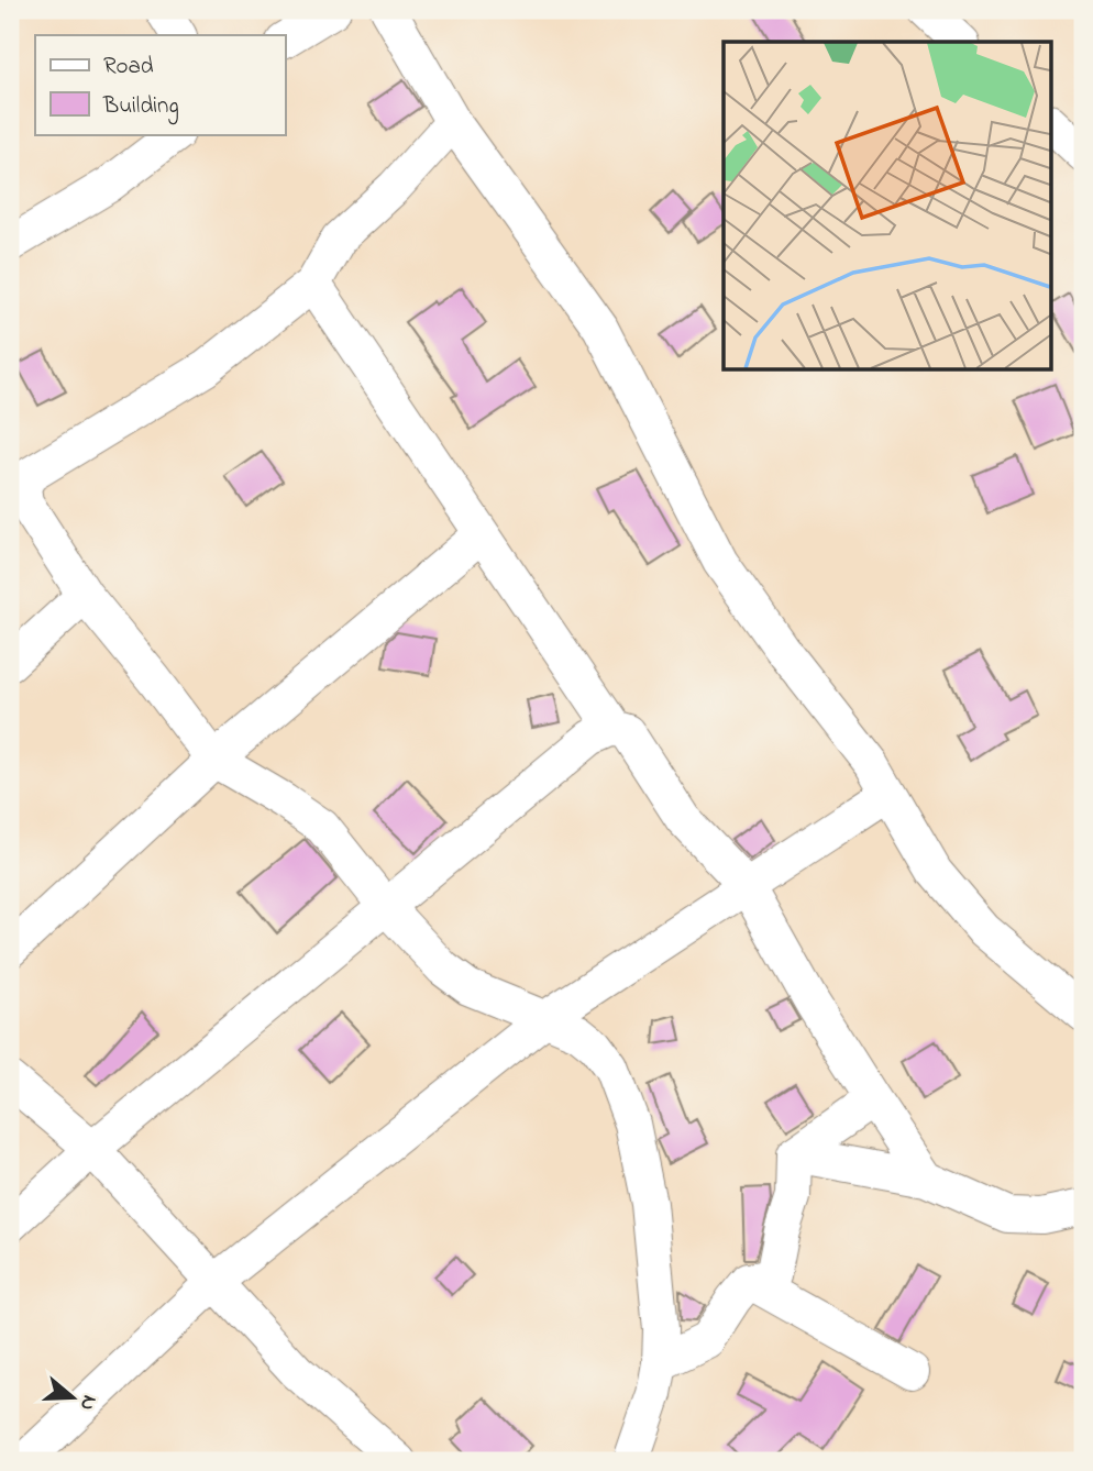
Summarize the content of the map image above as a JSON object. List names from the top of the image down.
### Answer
{
  "legend": ["Road", "Building"],
  "north": "right"
}
